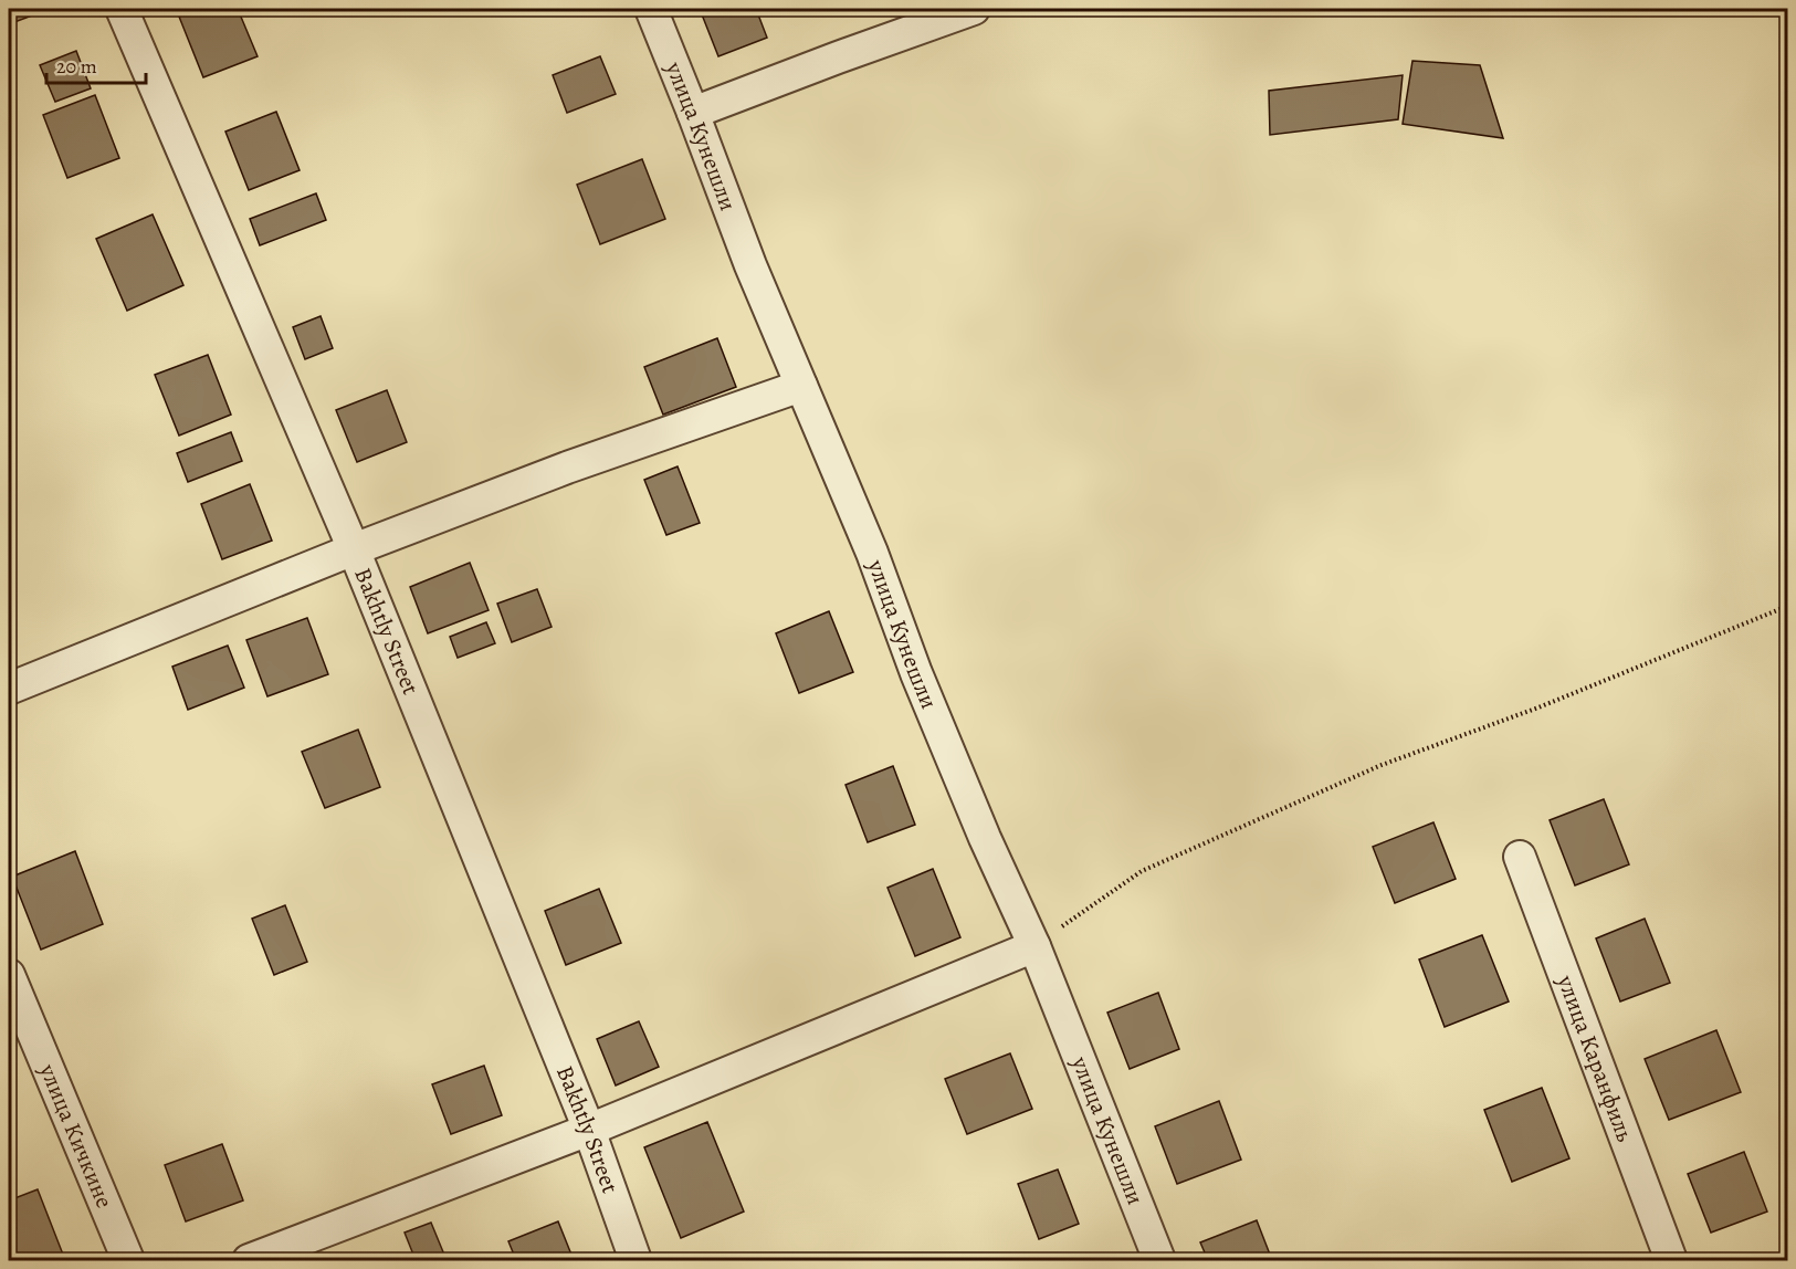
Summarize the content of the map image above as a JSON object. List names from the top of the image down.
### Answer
{
  "streets": {
    "street": [
      "улица Кунешли",
      "Bakhtly Street",
      "улица Каранфиль",
      "улица Кичкине"
    ]
  },
  "scale_bar": "20 m"
}
